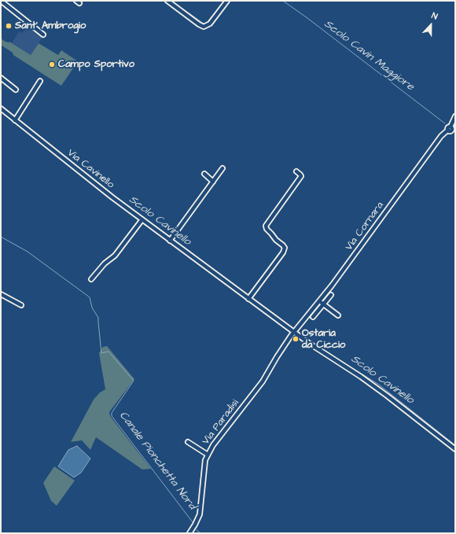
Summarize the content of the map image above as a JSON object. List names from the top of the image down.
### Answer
{
  "streets": {
    "street": ["Via Cavinello", "Via Cornara", "Via Paradisi"]
  },
  "crossings": [
    ["Via Cavinello", "Via Cornara"],
    ["Via Cavinello", "Via Paradisi"],
    ["Via Cornara", "Via Paradisi"]
  ],
  "water": ["Scolo Cavin Maggiore", "Scolo Cavinello", "Canale Pionchetta Nord"],
  "places": ["Sant' Ambrogio", "Campo Sportivo", "Ostaria da Ciccio"],
  "north": "top"
}
